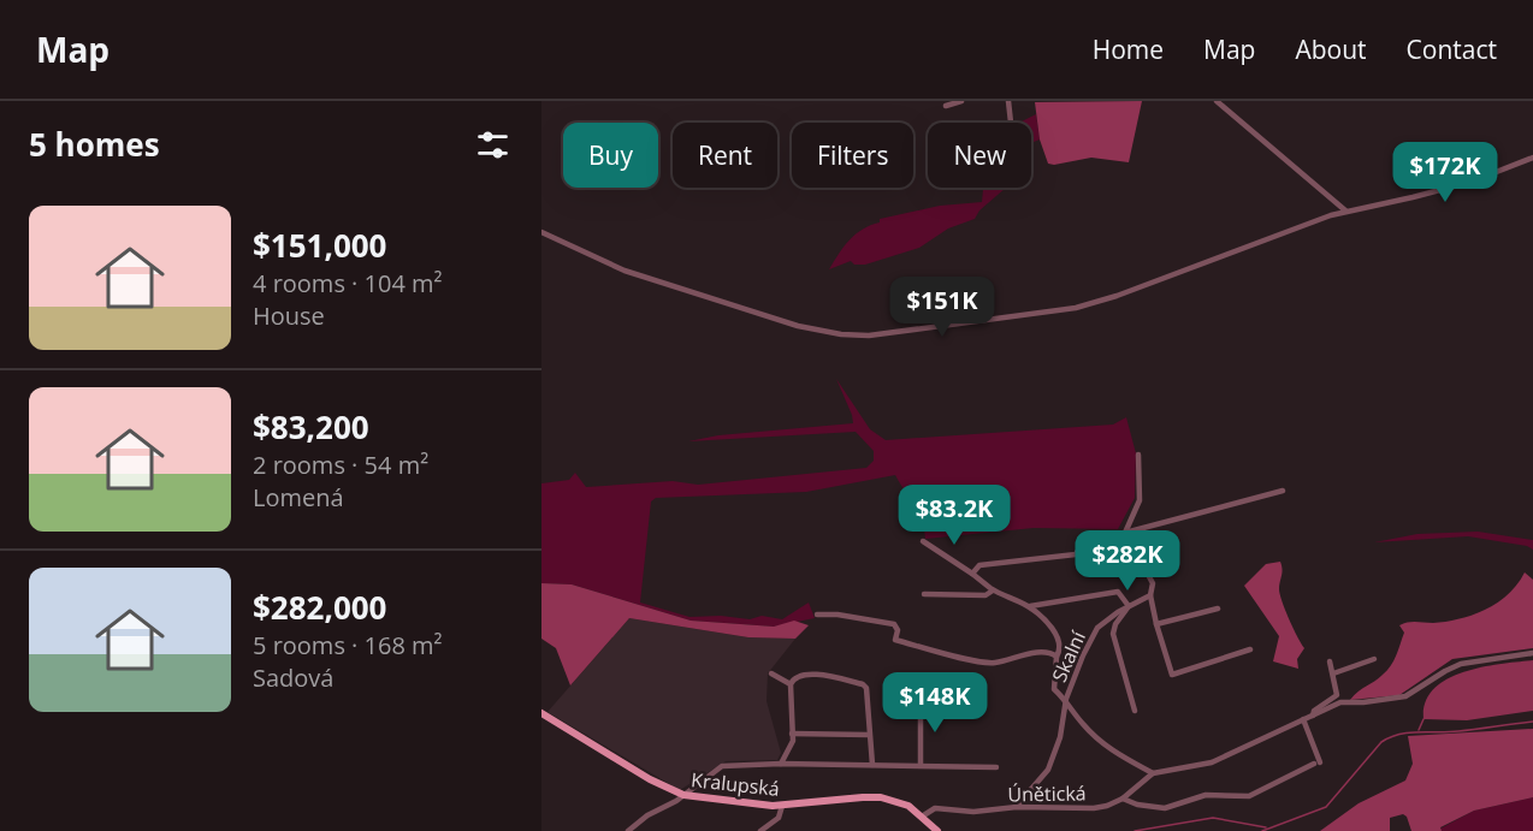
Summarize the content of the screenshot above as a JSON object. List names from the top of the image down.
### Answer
{
  "streets": {
    "main road": ["Kralupská"],
    "street": ["Skalní", "Únětická"]
  },
  "crossings": [
    ["Skalní", "Únětická"],
    ["Kralupská", "Únětická"]
  ],
  "page": {
    "header": "Map",
    "nav": [
      "Home",
      "Map",
      "About",
      "Contact"
    ],
    "heading": "5 homes",
    "chip": [
      "Buy",
      "Rent",
      "Filters",
      "New"
    ],
    "price": [
      "$172K",
      "$151K",
      "$83.2K",
      "$282K",
      "$148K"
    ],
    "list": [
      {
        "name": "$151,000",
        "note": "4 rooms · 104 m² · House"
      },
      {
        "name": "$83,200",
        "note": "2 rooms · 54 m² · Lomená"
      },
      {
        "name": "$282,000",
        "note": "5 rooms · 168 m² · Sadová"
      }
    ]
  }
}
